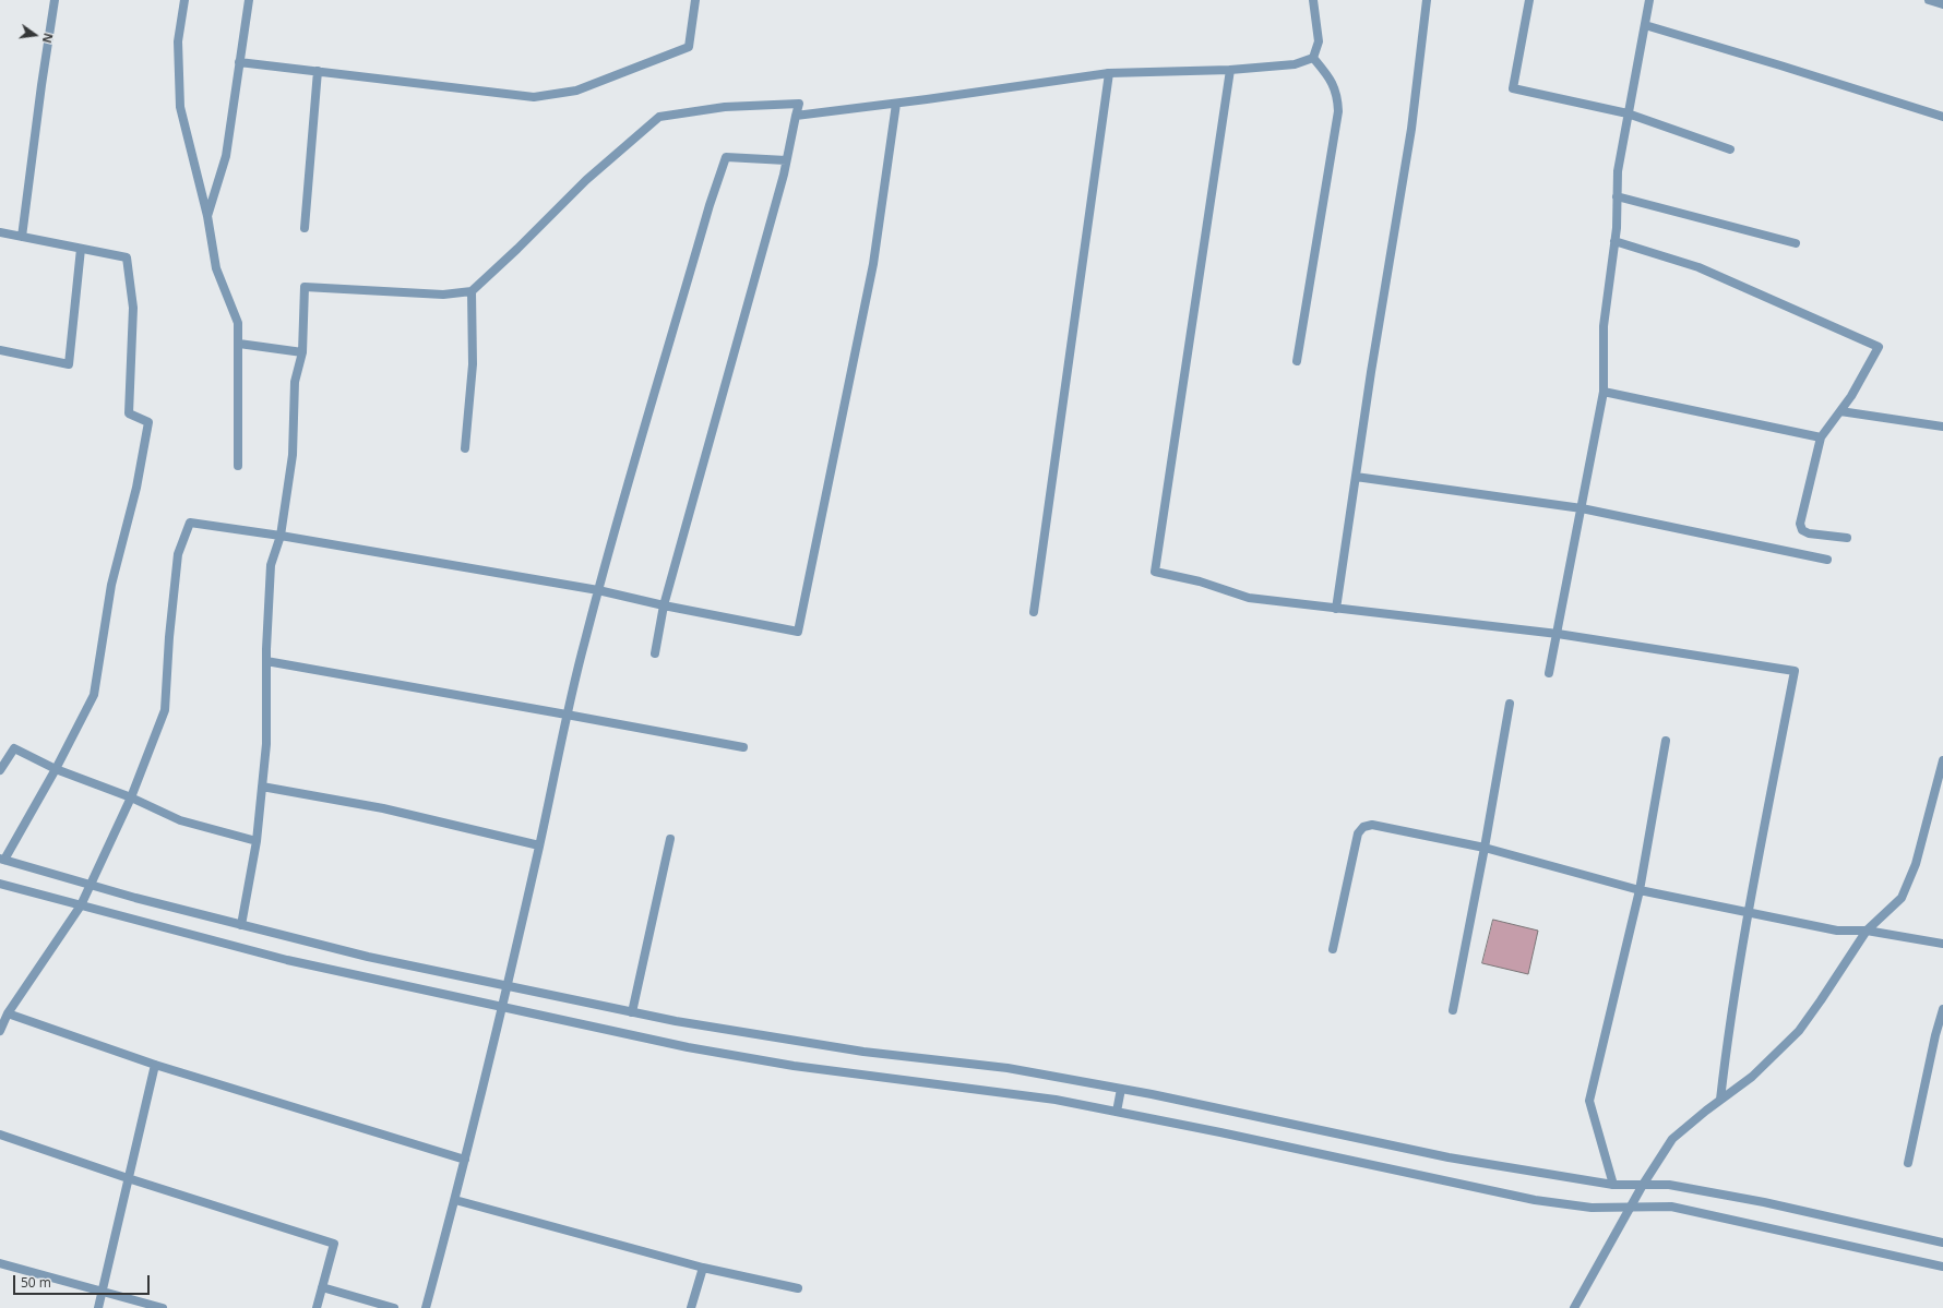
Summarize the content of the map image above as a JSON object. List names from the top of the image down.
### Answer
{
  "scale_bar": "50 m",
  "north": "right"
}
